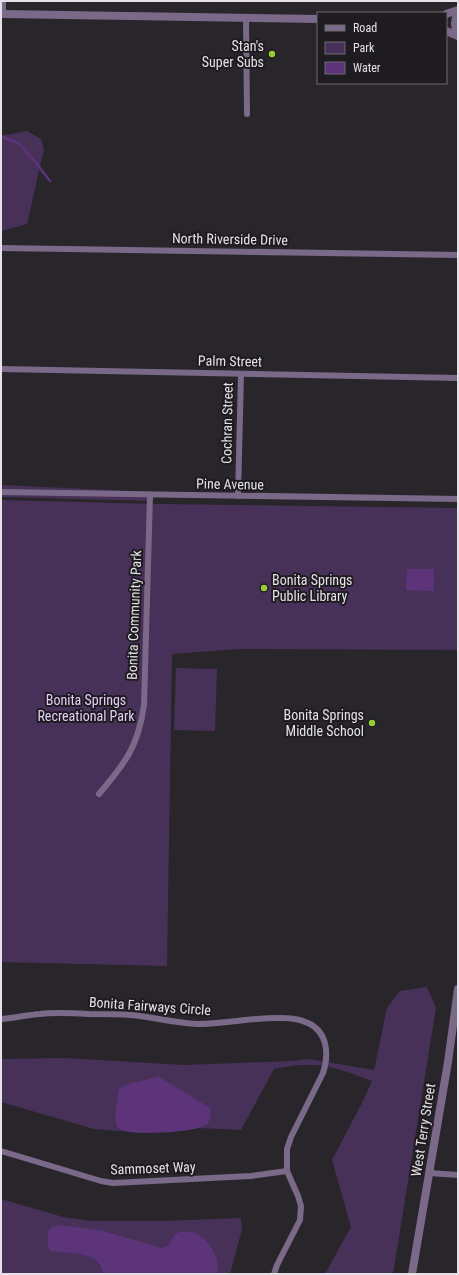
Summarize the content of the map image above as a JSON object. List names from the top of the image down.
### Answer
{
  "streets": {
    "street": [
      "North Riverside Drive",
      "Palm Street",
      "Cochran Street",
      "Pine Avenue",
      "Bonita Community Park",
      "Bonita Fairways Circle",
      "West Terry Street",
      "Sammoset Way"
    ]
  },
  "crossings": [
    ["Palm Street", "Cochran Street"],
    ["Cochran Street", "Pine Avenue"],
    ["Pine Avenue", "Bonita Community Park"],
    ["Bonita Fairways Circle", "Sammoset Way"]
  ],
  "parks": ["Bonita Springs Recreational Park"],
  "places": ["Stan's Super Subs", "Bonita Springs Public Library", "Bonita Springs Middle School"],
  "legend": ["Road", "Park", "Water"]
}
